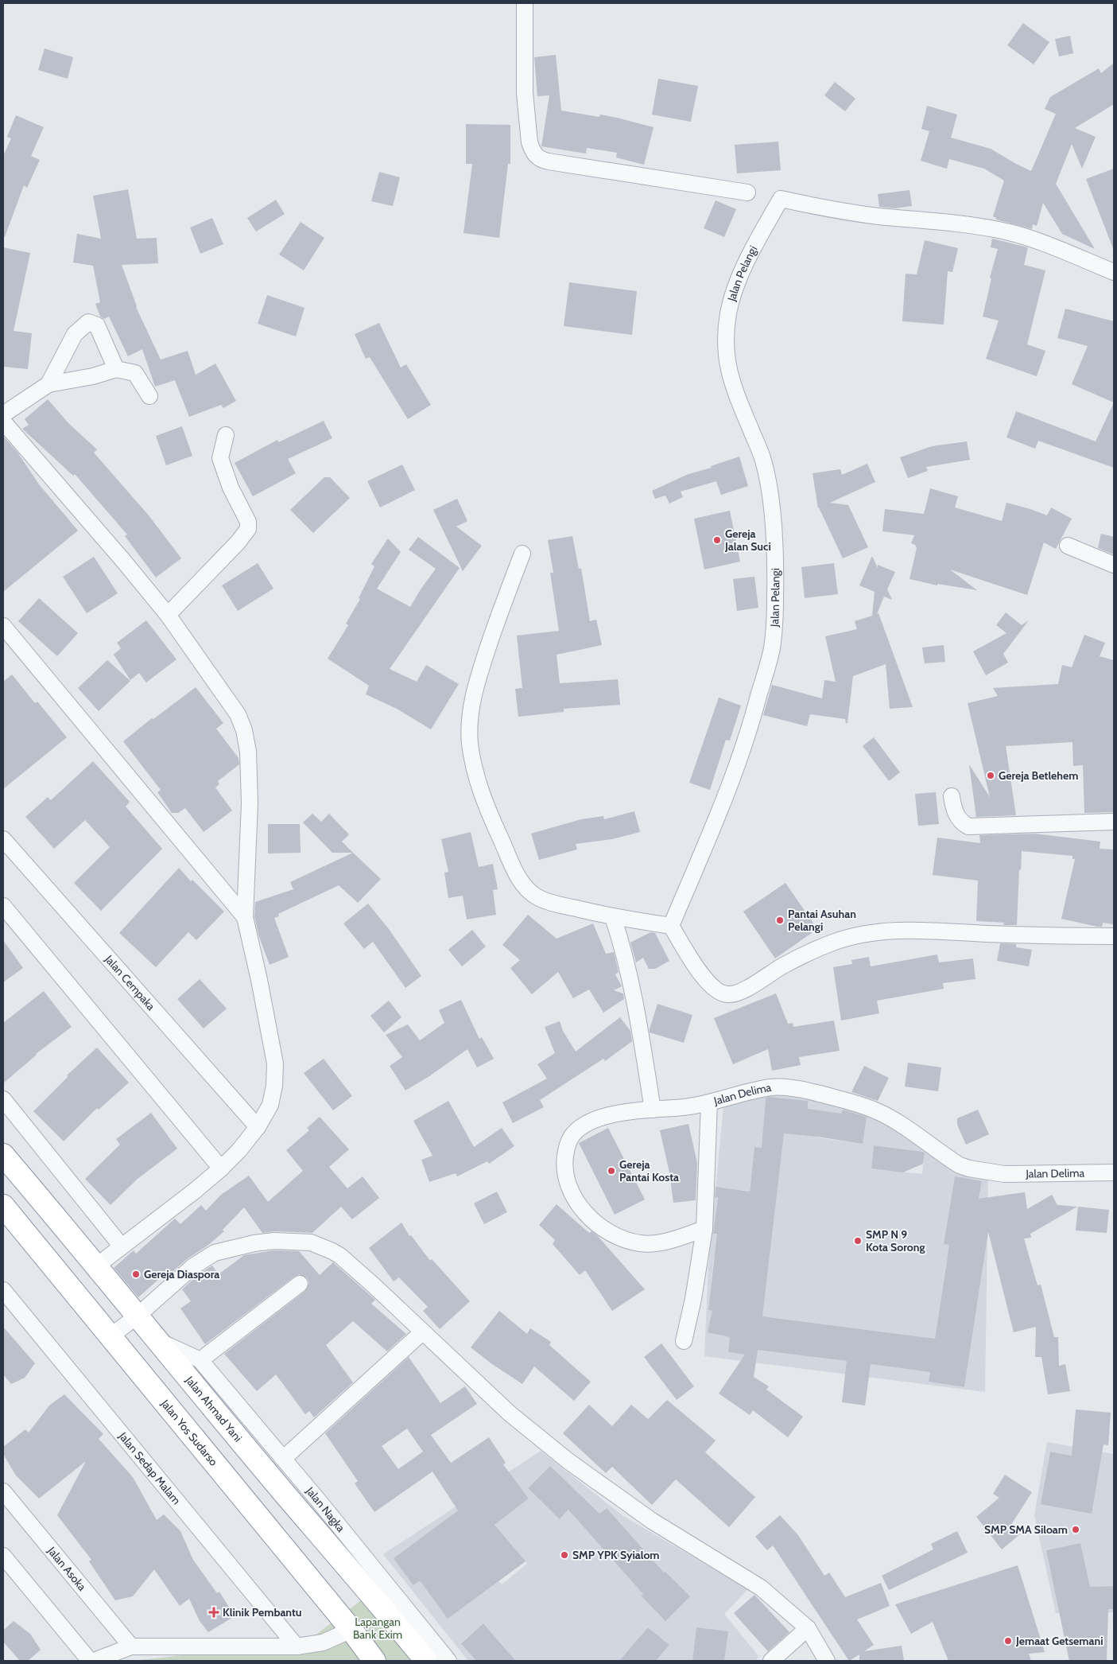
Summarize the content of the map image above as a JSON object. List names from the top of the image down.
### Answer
{
  "streets": {
    "highway": ["Jalan Ahmad Yani", "Jalan Yos Sudarso"],
    "street": [
      "Jalan Pelangi",
      "Jalan Cempaka",
      "Jalan Delima",
      "Jalan Sedap Malam",
      "Jalan Nagka",
      "Jalan Asoka"
    ]
  },
  "parks": ["Lapangan Bank Exim"],
  "places": {
    "other": [
      "Gereja Jalan Suci",
      "Gereja Betlehem",
      "Pantai Asuhan Pelangi",
      "Gereja Pantai Kosta",
      "SMP N 9 Kota Sorong",
      "Gereja Diaspora",
      "SMP SMA Siloam",
      "SMP YPK Syialom",
      "Jemaat Getsemani"
    ],
    "health": ["Klinik Pembantu"]
  }
}
